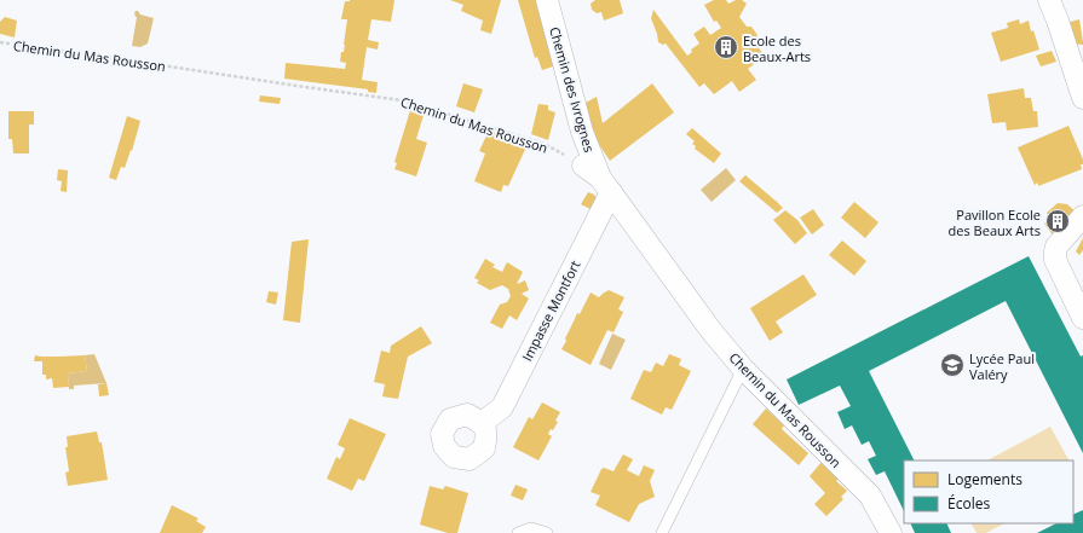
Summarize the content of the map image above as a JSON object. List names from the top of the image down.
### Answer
{
  "streets": {
    "street": ["Chemin du Mas Rousson", "Chemin des Ivrognes", "Impasse Montfort"]
  },
  "crossings": [
    ["Chemin du Mas Rousson", "Chemin des Ivrognes"],
    ["Chemin du Mas Rousson", "Impasse Montfort"],
    ["Chemin des Ivrognes", "Impasse Montfort"]
  ],
  "places": {
    "building": ["Ecole des Beaux-Arts", "Pavillon Ecole des Beaux Arts"],
    "school or university": ["Lycée Paul Valéry"]
  },
  "legend": ["Logements", "Écoles"]
}
